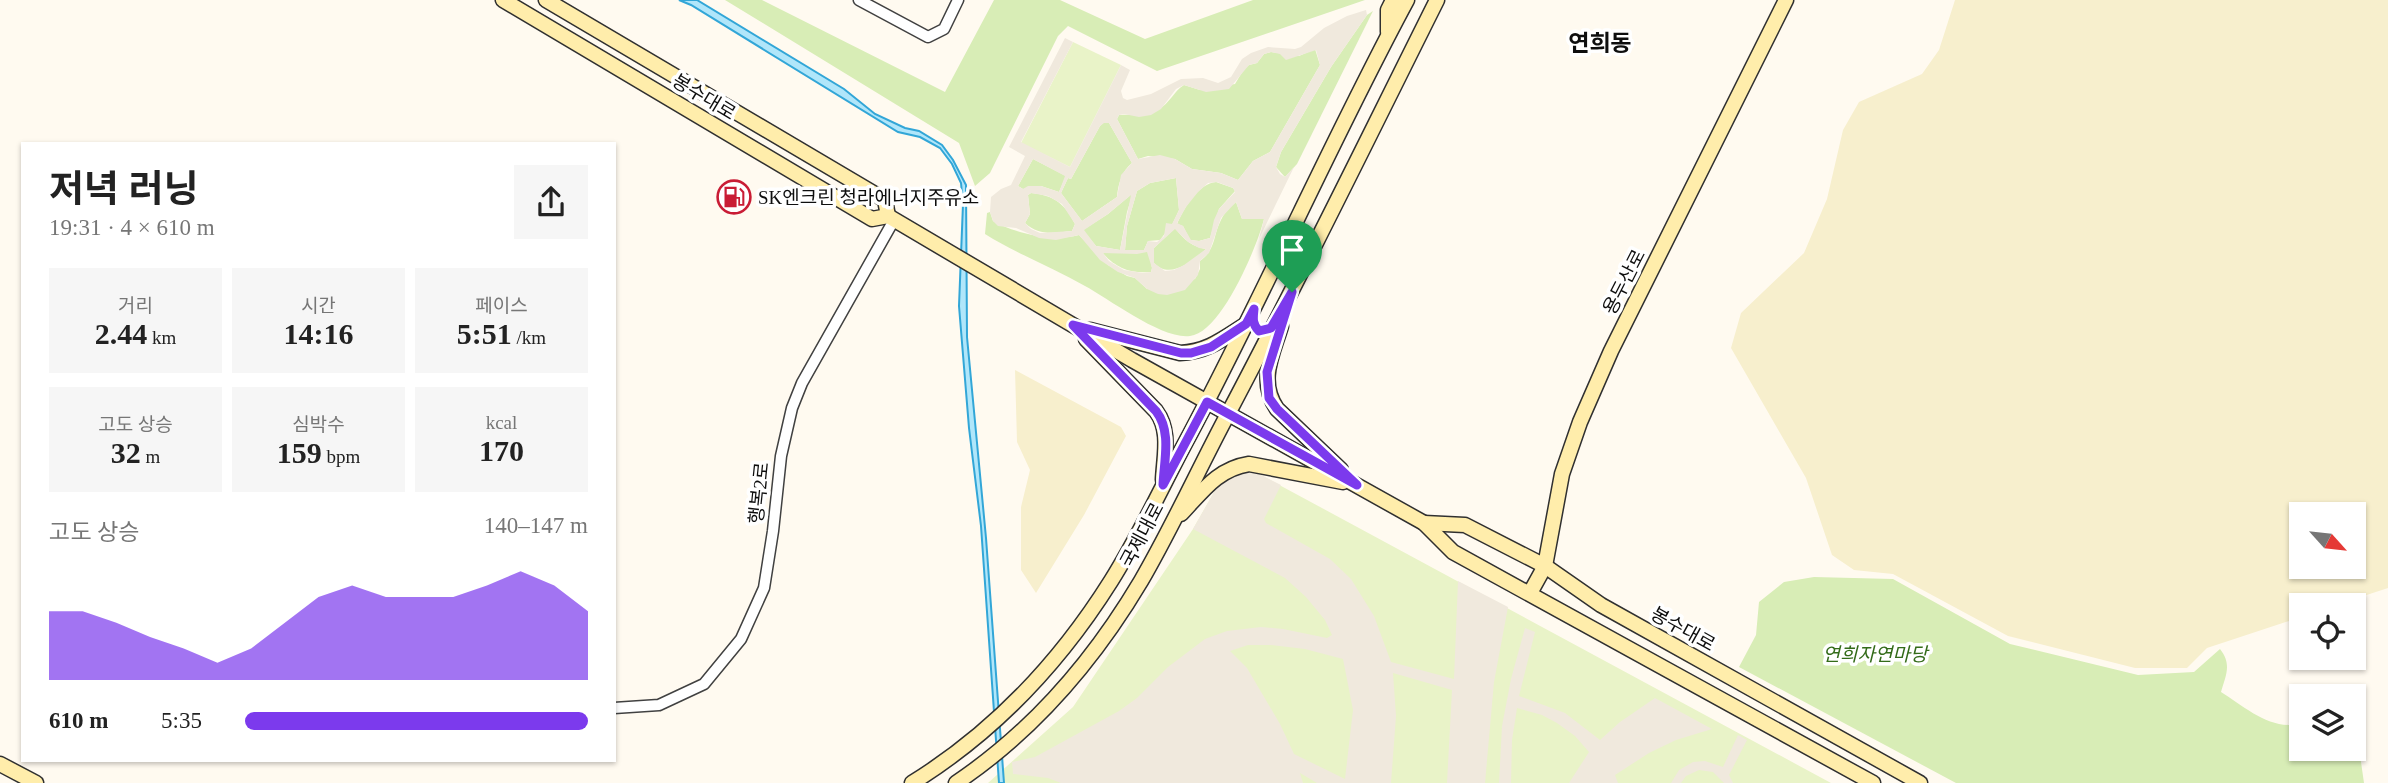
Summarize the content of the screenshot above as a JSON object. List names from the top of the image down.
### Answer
{
  "streets": {
    "main road": ["봉수대로", "용두산로", "국제대로"],
    "street": ["행복2로"]
  },
  "crossings": [
    ["봉수대로", "용두산로"],
    ["봉수대로", "행복2로"],
    ["봉수대로", "국제대로"]
  ],
  "districts": ["연희동"],
  "parks": ["연희자연마당"],
  "places": {
    "fuel station": ["SK엔크린 청라에너지주유소"]
  },
  "north": "bottom right",
  "page": {
    "heading": ["저녁 러닝", "19:31 · 4 × 610 m"],
    "stats": [
      ["거리", "2.44 km"],
      ["시간", "14:16"],
      ["페이스", "5:51 /km"],
      ["고도 상승", "32 m"],
      ["심박수", "159 bpm"],
      ["kcal", "170"]
    ],
    "chart": ["고도 상승", "140–147 m"],
    "list": [
      {
        "name": "610 m",
        "note": "5:35"
      }
    ]
  }
}
